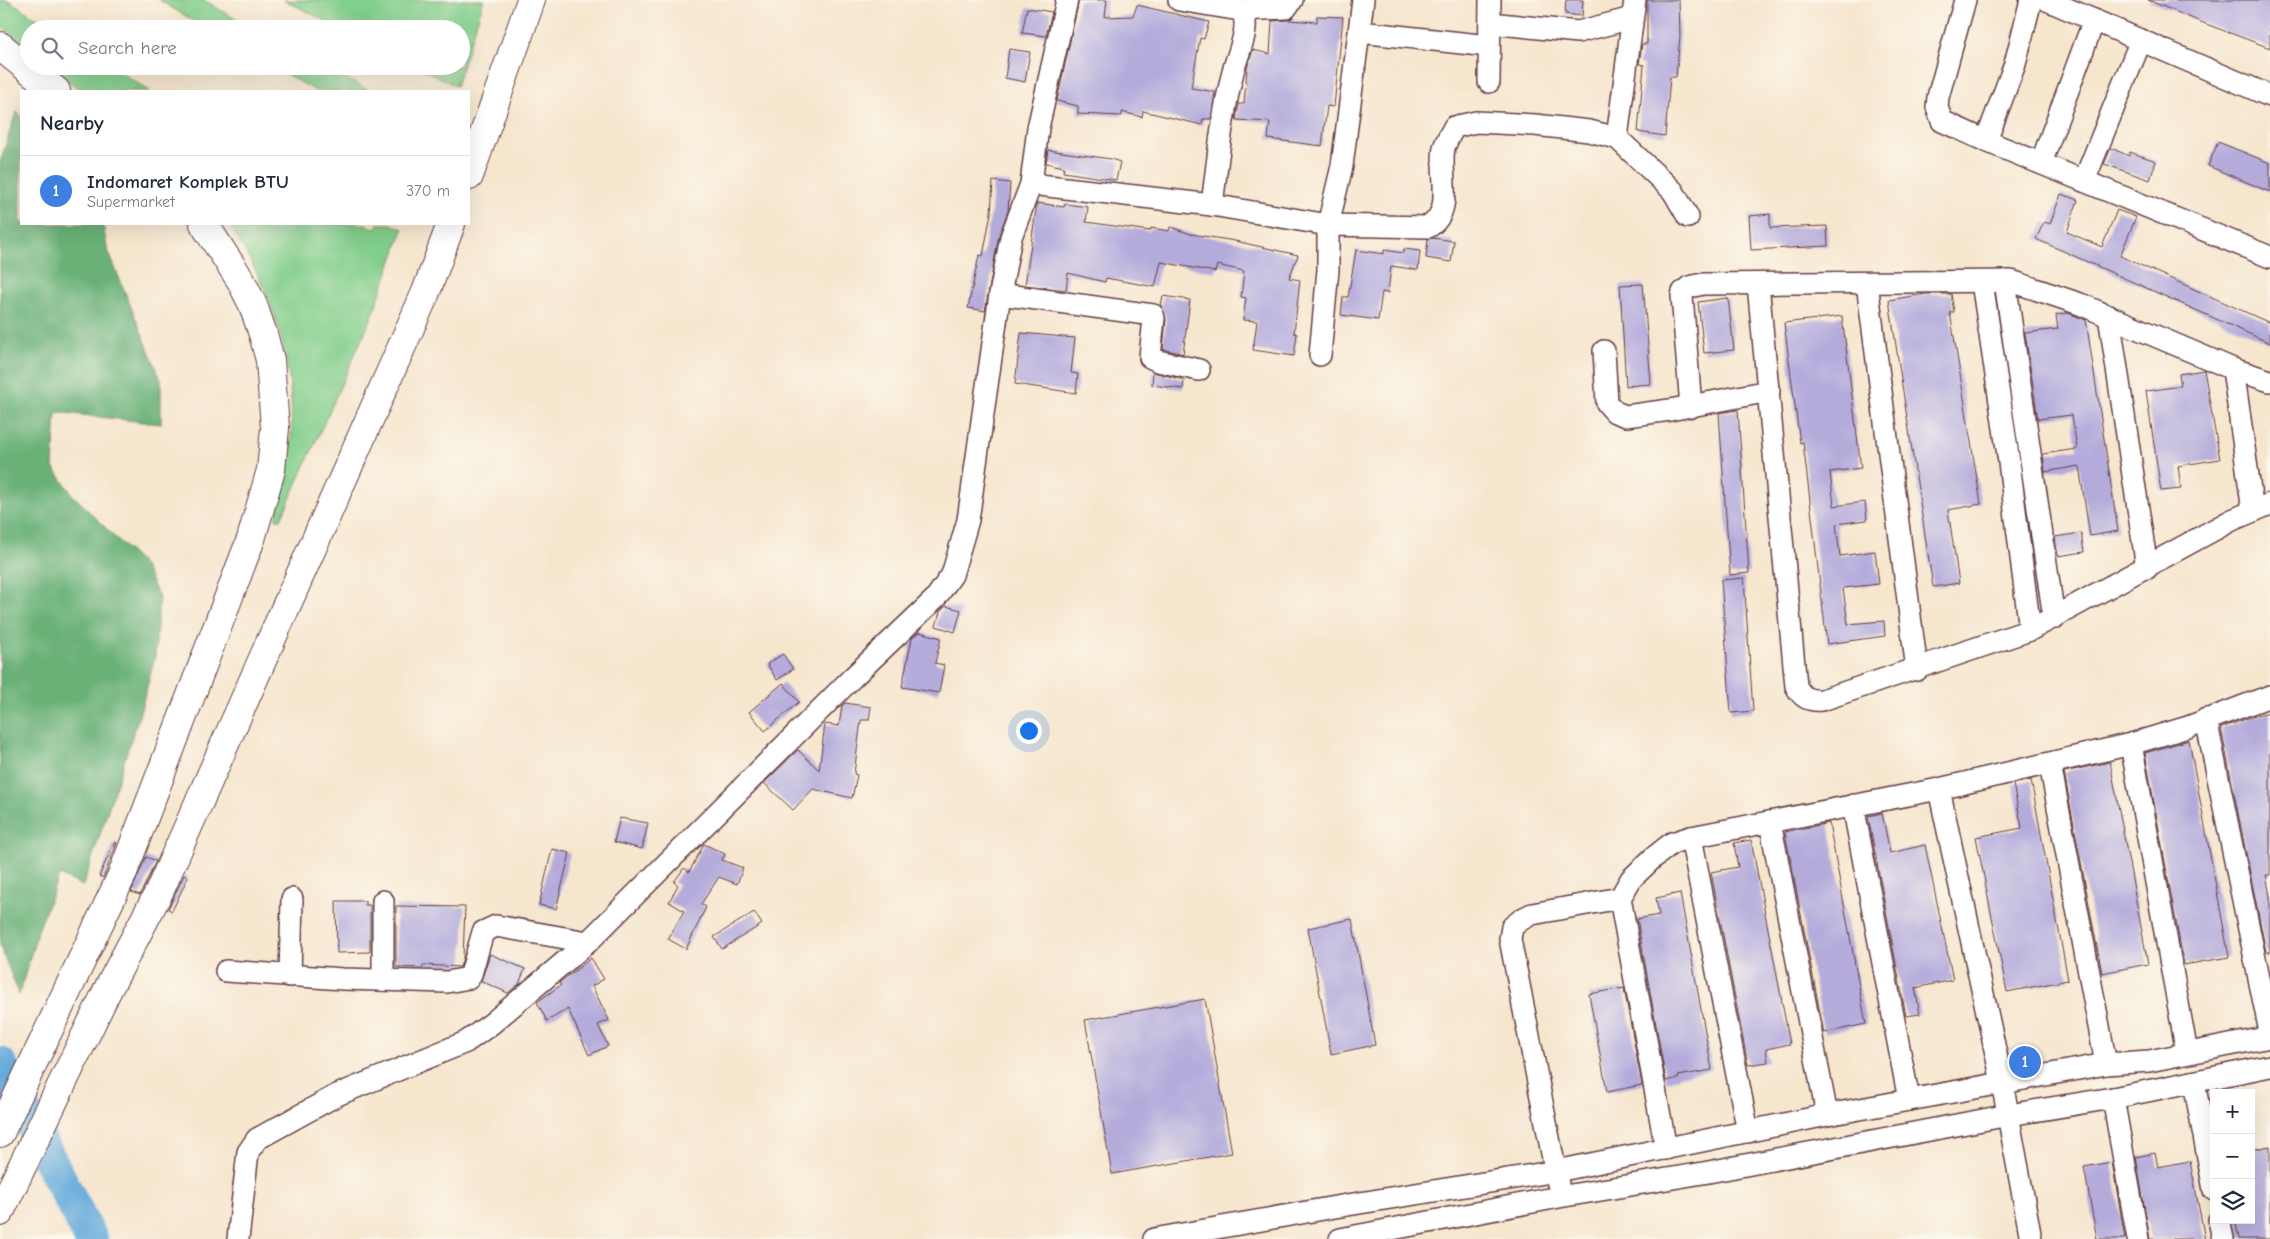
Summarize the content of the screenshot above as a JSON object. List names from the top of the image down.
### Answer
{
  "page": {
    "search": "Search here",
    "heading": "Nearby",
    "list": [
      {
        "mark": "1",
        "name": "Indomaret Komplek BTU",
        "note": "Supermarket",
        "value": "370 m"
      }
    ],
    "pins": "1",
    "map_buttons": ["+", "−"]
  }
}
